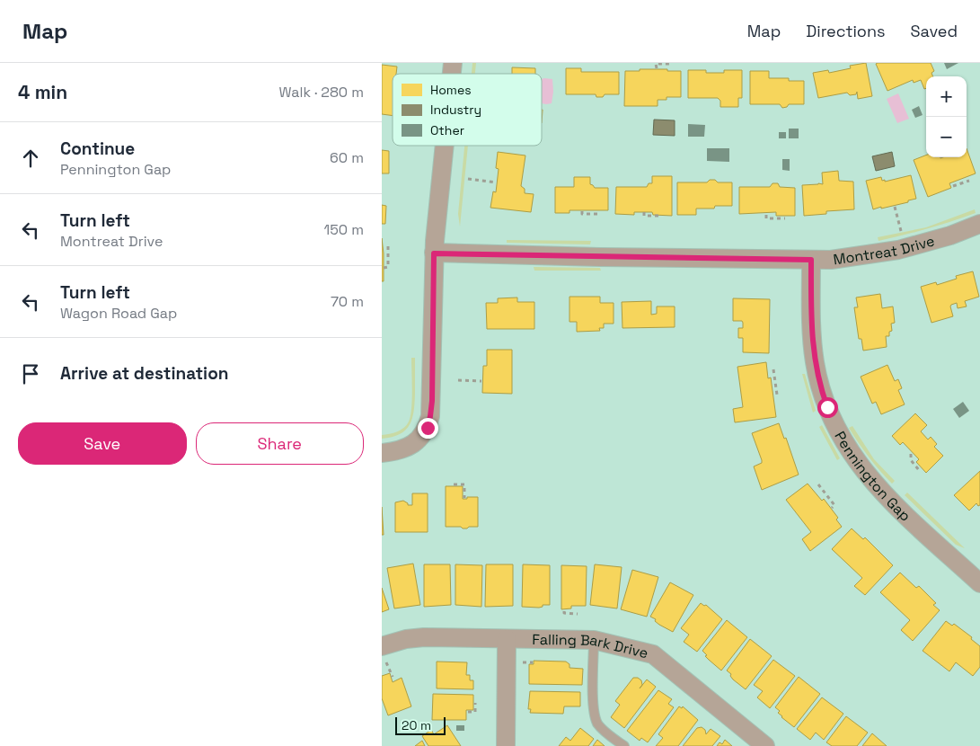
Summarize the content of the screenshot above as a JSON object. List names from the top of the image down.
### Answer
{
  "streets": {
    "street": ["Montreat Drive", "Pennington Gap", "Falling Bark Drive"]
  },
  "crossings": [
    ["Montreat Drive", "Pennington Gap"]
  ],
  "legend": ["Homes", "Industry", "Other"],
  "scale_bar": "20 m",
  "page": {
    "header": "Map",
    "nav": ["Map", "Directions", "Saved"],
    "heading": ["4 min", "Walk · 280 m"],
    "map_buttons": ["+", "−"],
    "list": [
      ["Continue", "Pennington Gap", "60 m"],
      ["Turn left", "Montreat Drive", "150 m"],
      ["Turn left", "Wagon Road Gap", "70 m"],
      "Arrive at destination"
    ],
    "buttons": ["Save", "Share"],
    "scale": "20 m"
  }
}
